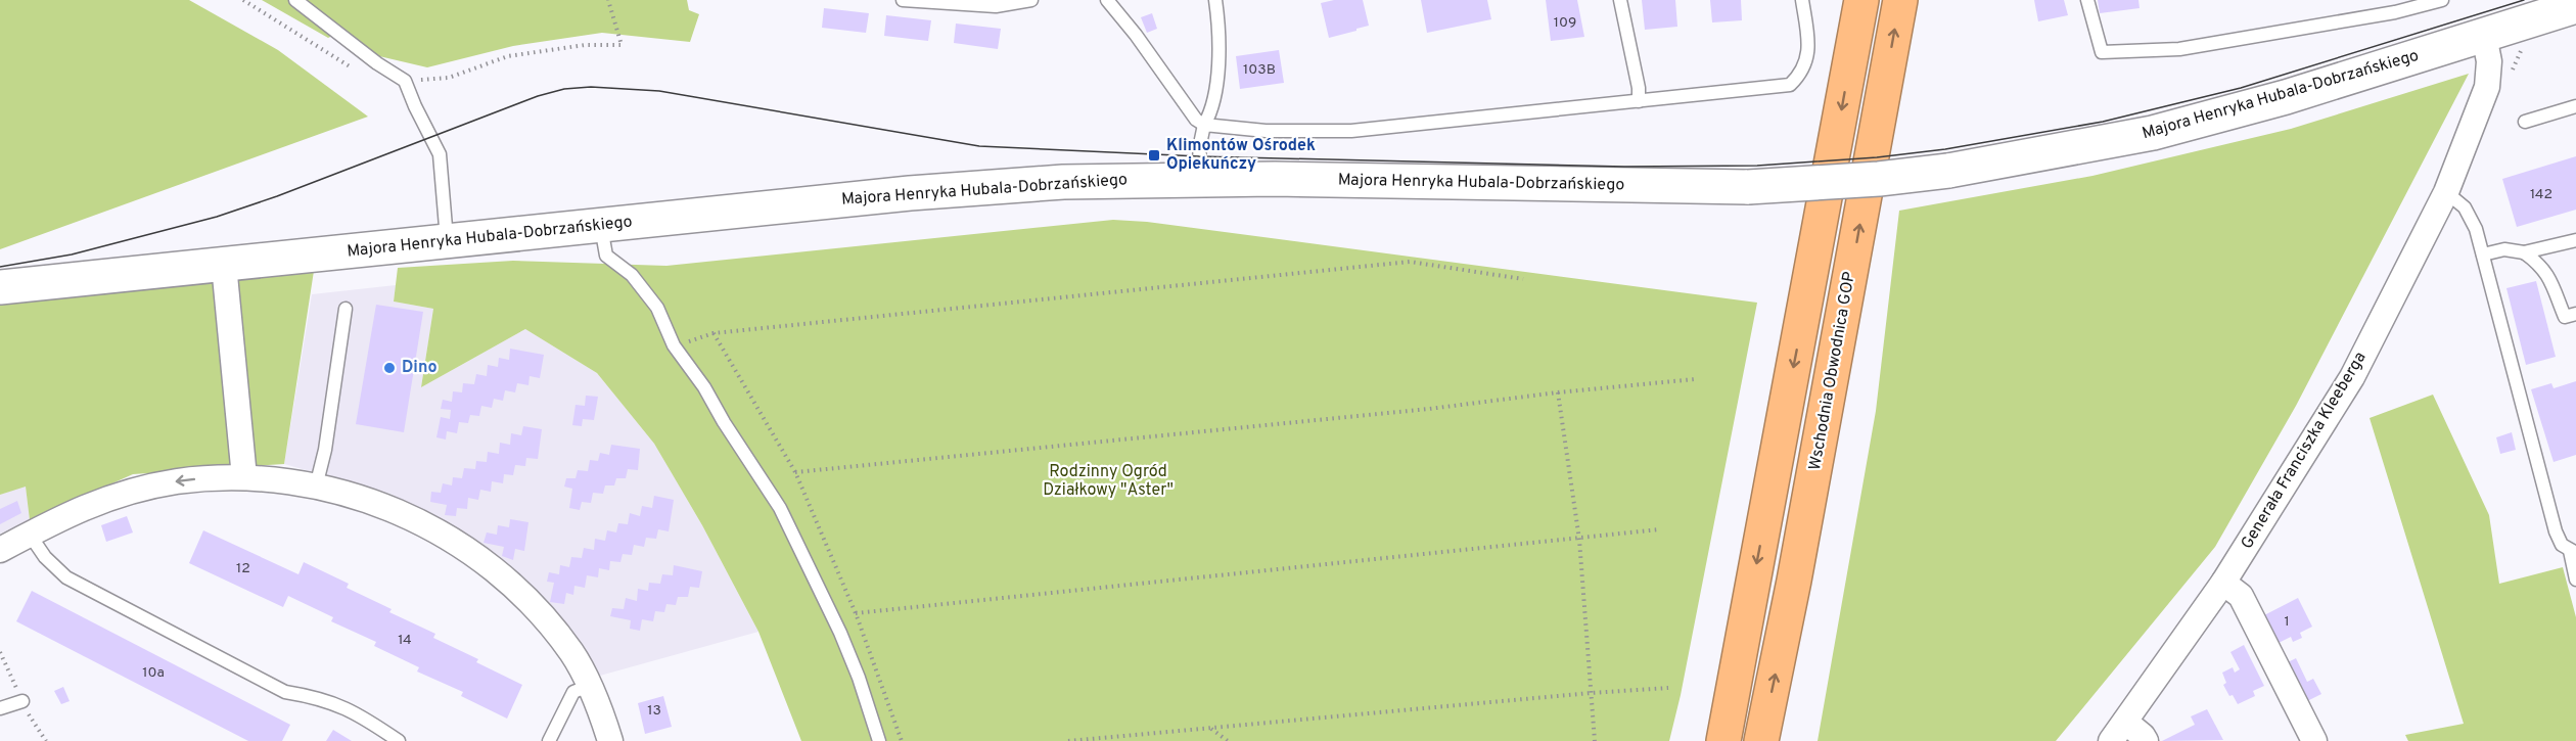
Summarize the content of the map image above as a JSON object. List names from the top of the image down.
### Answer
{
  "streets": {
    "highway": ["Wschodnia Obwodnica GOP"],
    "street": ["Majora Henryka Hubala-Dobrzańskiego", "Generała Franciszka Kleeberga"]
  },
  "crossings": [
    ["Majora Henryka Hubala-Dobrzańskiego", "Generała Franciszka Kleeberga"]
  ],
  "parks": ["Rodzinny Ogród Działkowy \"Aster\""],
  "places": {
    "transit": ["Klimontów Ośrodek Opiekuńczy"],
    "other": ["Dino"]
  },
  "house_numbers": [
    "109",
    "103B",
    "142",
    "12",
    "1",
    "14",
    "10a",
    "13"
  ]
}
